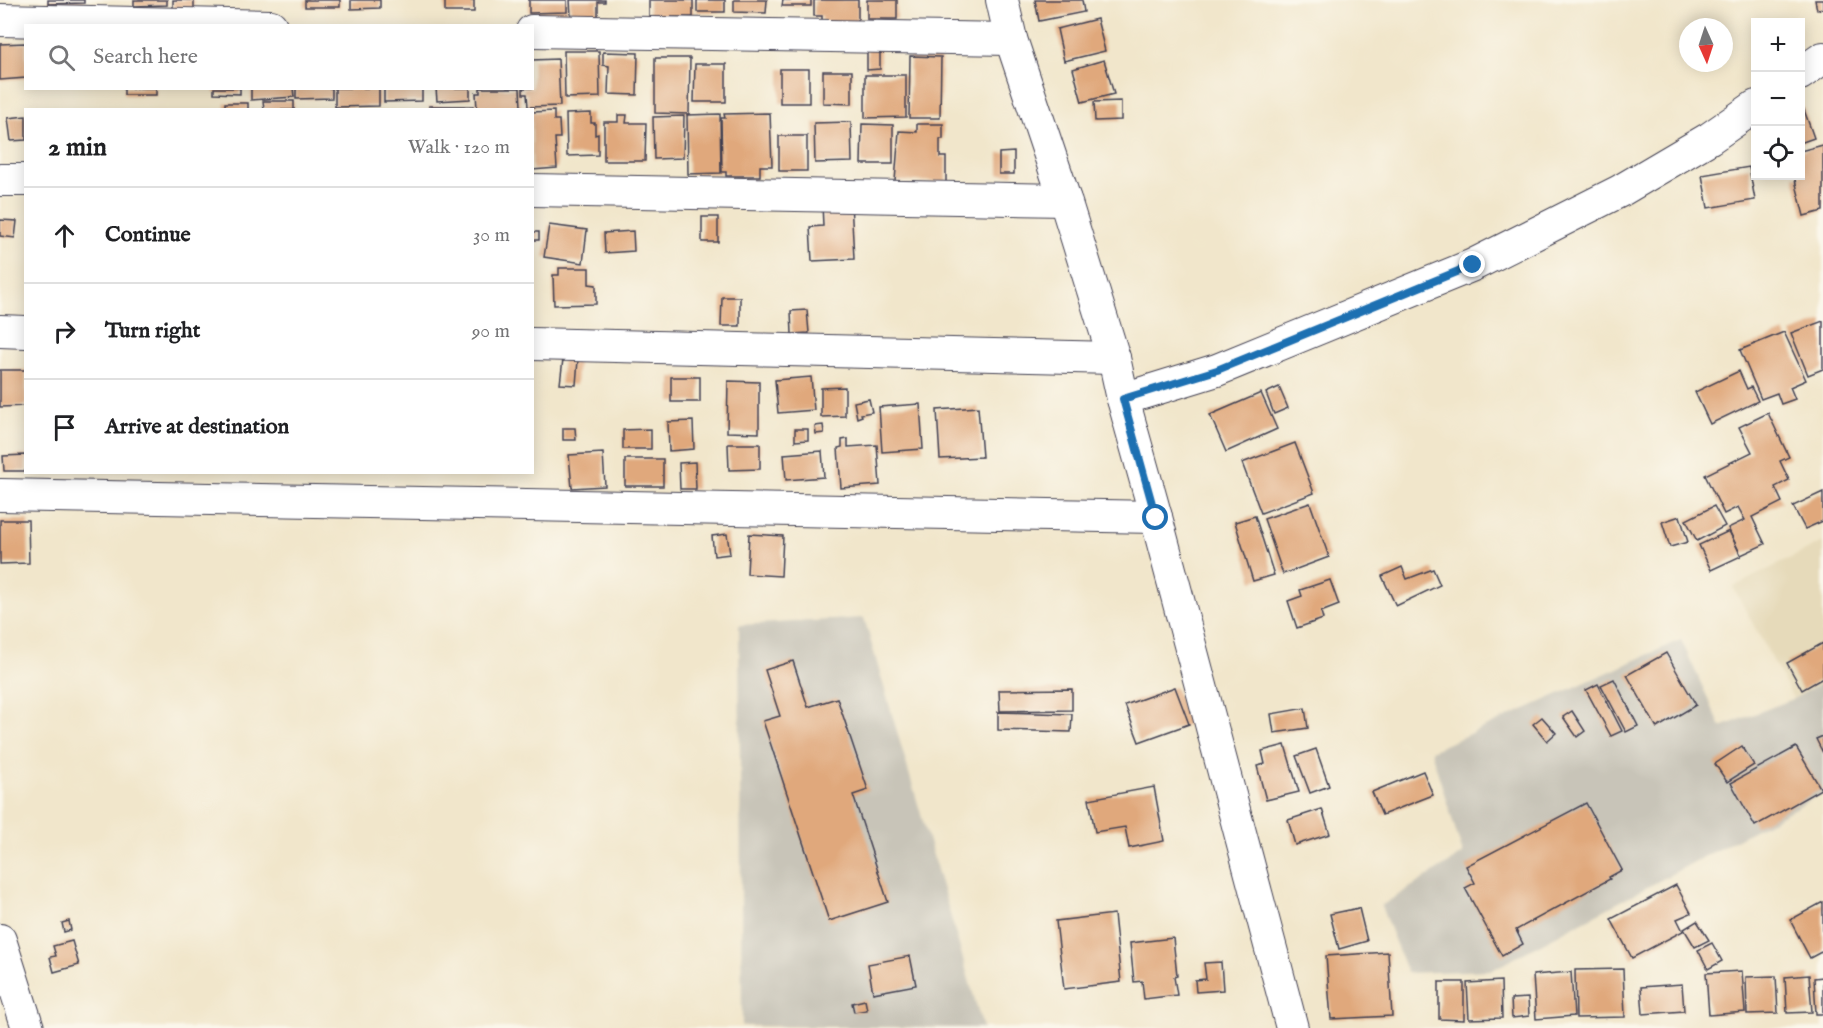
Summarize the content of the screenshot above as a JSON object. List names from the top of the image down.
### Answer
{
  "north": "bottom",
  "page": {
    "map_buttons": ["+", "−"],
    "search": "Search here",
    "heading": ["2 min", "Walk · 120 m"],
    "list": [
      ["Continue", "30 m"],
      ["Turn right", "90 m"],
      "Arrive at destination"
    ]
  }
}
